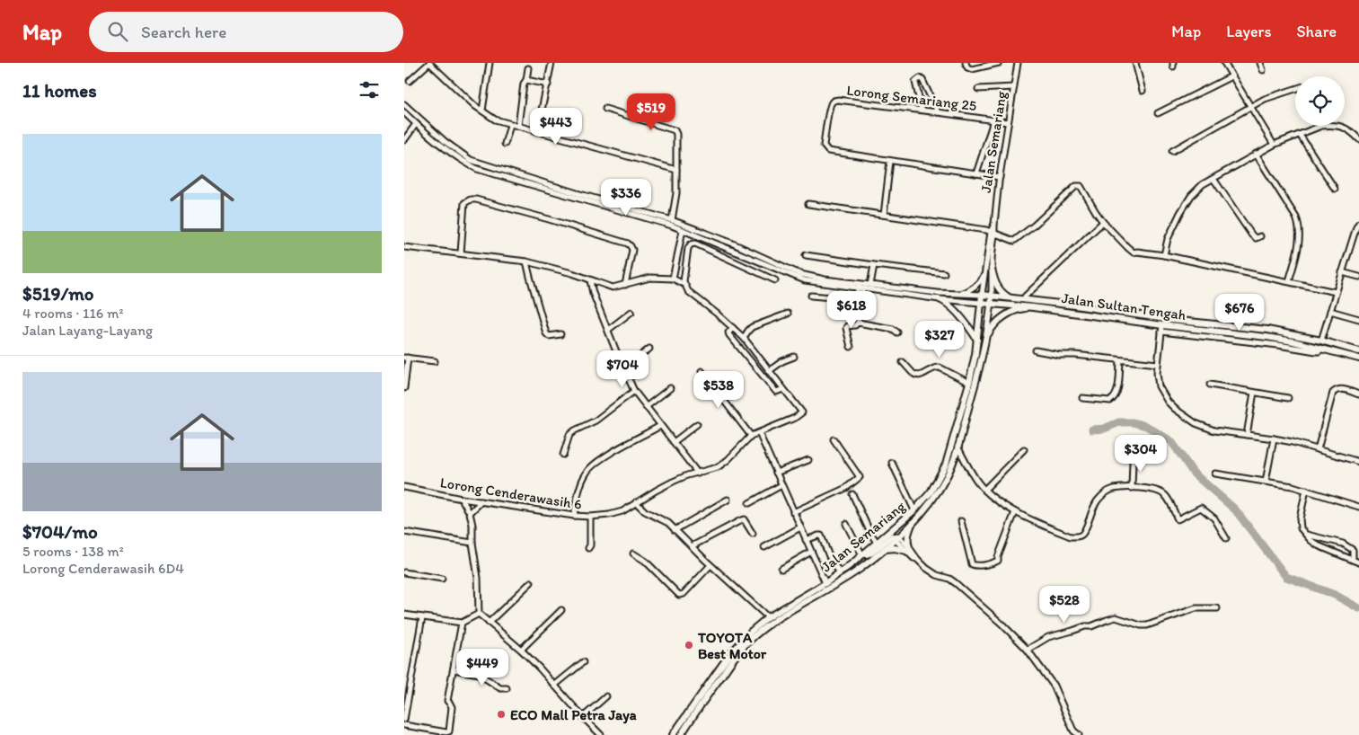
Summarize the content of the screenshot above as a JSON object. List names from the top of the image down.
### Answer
{
  "streets": {
    "main road": ["Jalan Semariang", "Jalan Sultan Tengah"],
    "street": ["Lorong Semariang 25", "Lorong Cenderawasih 6"]
  },
  "crossings": [
    ["Lorong Semariang 25", "Jalan Semariang"],
    ["Jalan Semariang", "Jalan Sultan Tengah"]
  ],
  "places": ["TOYOTA Best Motor", "ECO Mall Petra Jaya"],
  "page": {
    "header": "Map",
    "search": "Search here",
    "nav": ["Map", "Layers", "Share"],
    "heading": "11 homes",
    "price": [
      "$519",
      "$443",
      "$336",
      "$618",
      "$676",
      "$327",
      "$704",
      "$538",
      "$304",
      "$528",
      "$449"
    ],
    "list": [
      {
        "name": "$519/mo",
        "note": "4 rooms · 116 m² · Jalan Layang-Layang"
      },
      {
        "name": "$704/mo",
        "note": "5 rooms · 138 m² · Lorong Cenderawasih 6D4"
      }
    ]
  }
}
